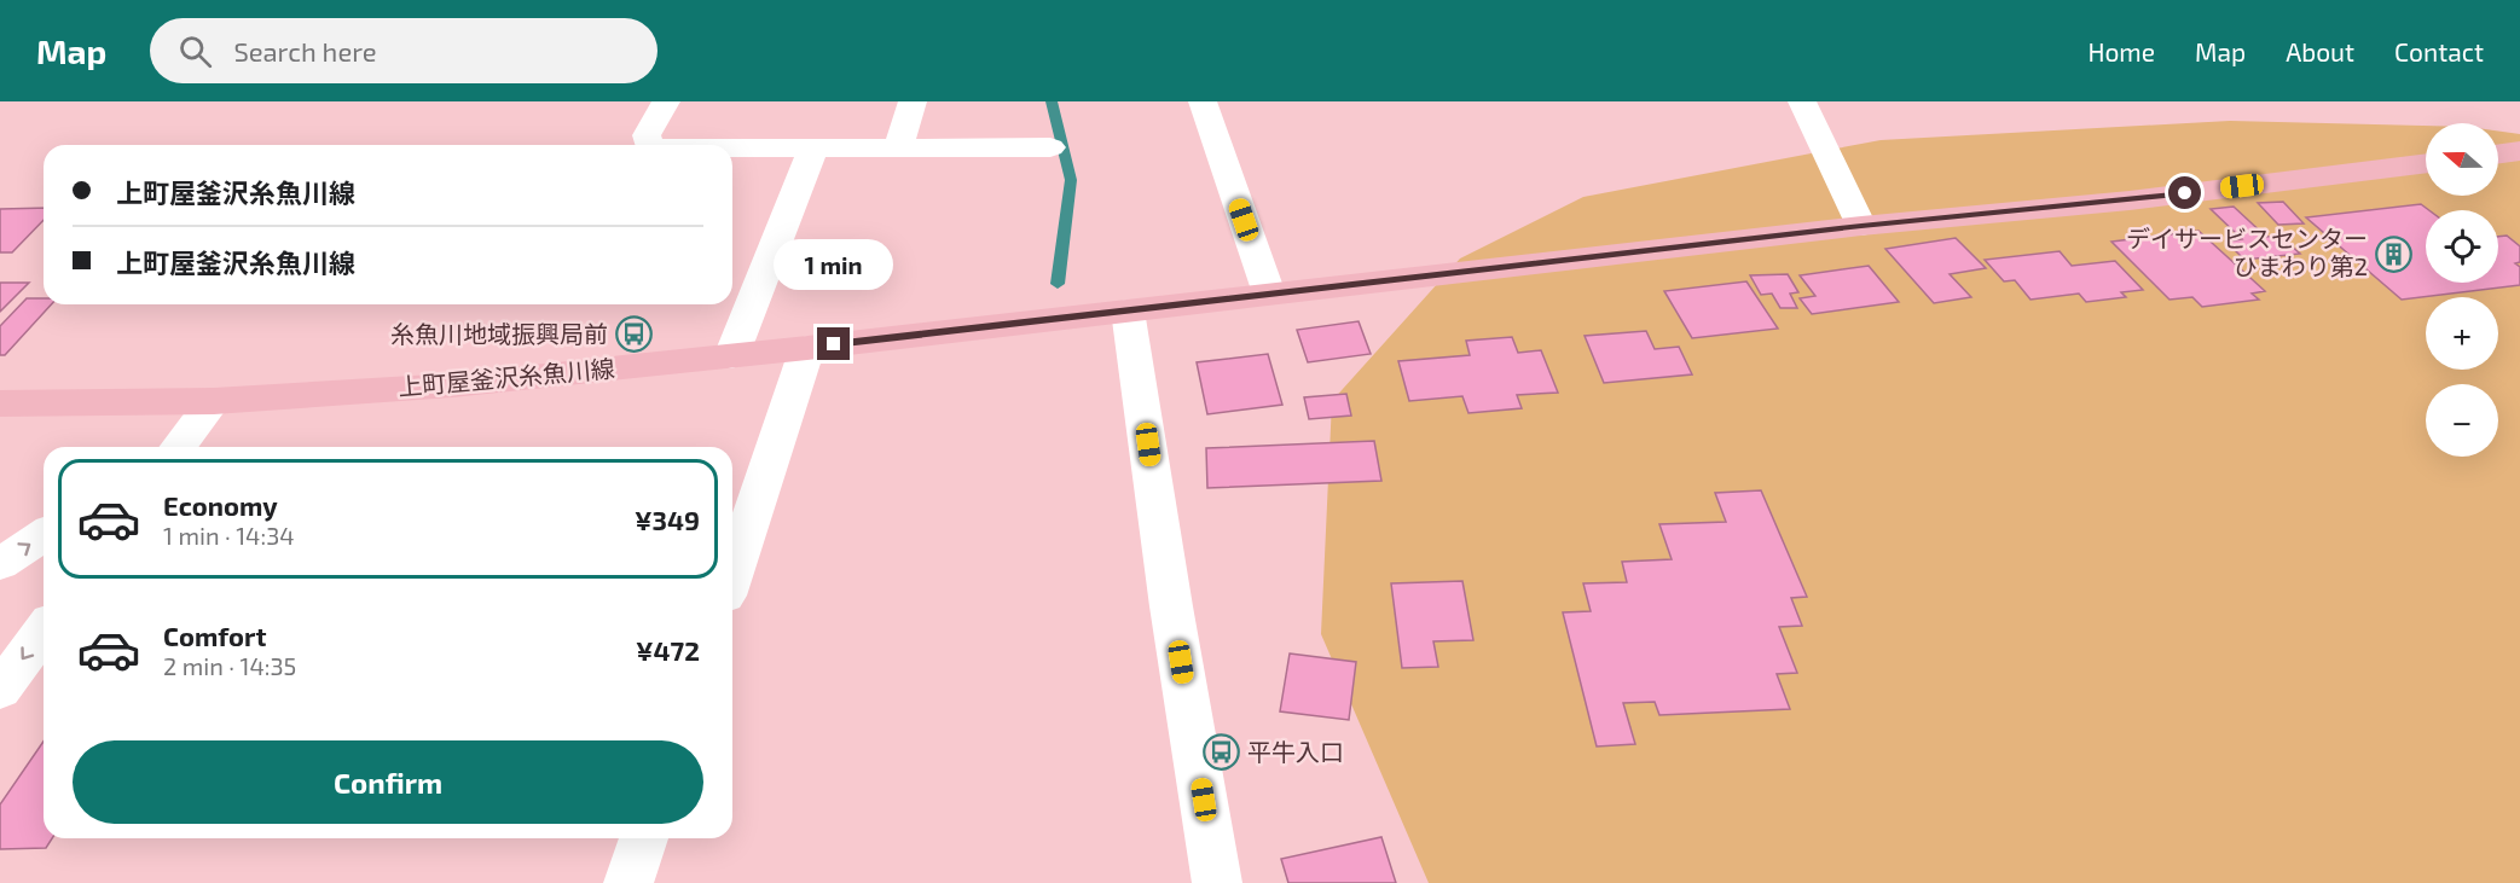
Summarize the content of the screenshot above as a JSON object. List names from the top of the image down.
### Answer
{
  "streets": {
    "main road": ["上町屋釜沢糸魚川線"]
  },
  "places": {
    "building": ["デイサービスセンター ひまわり第2"],
    "bus stop": ["糸魚川地域振興局前", "平牛入口"]
  },
  "north": "left",
  "page": {
    "header": "Map",
    "search": "Search here",
    "nav": [
      "Home",
      "Map",
      "About",
      "Contact"
    ],
    "map_buttons": ["+", "−"],
    "banner": ["上町屋釜沢糸魚川線", "上町屋釜沢糸魚川線"],
    "bubble": "1 min",
    "list": [
      {
        "name": "Economy",
        "note": "1 min · 14:34",
        "value": "¥349"
      },
      {
        "name": "Comfort",
        "note": "2 min · 14:35",
        "value": "¥472"
      }
    ],
    "buttons": "Confirm"
  }
}
